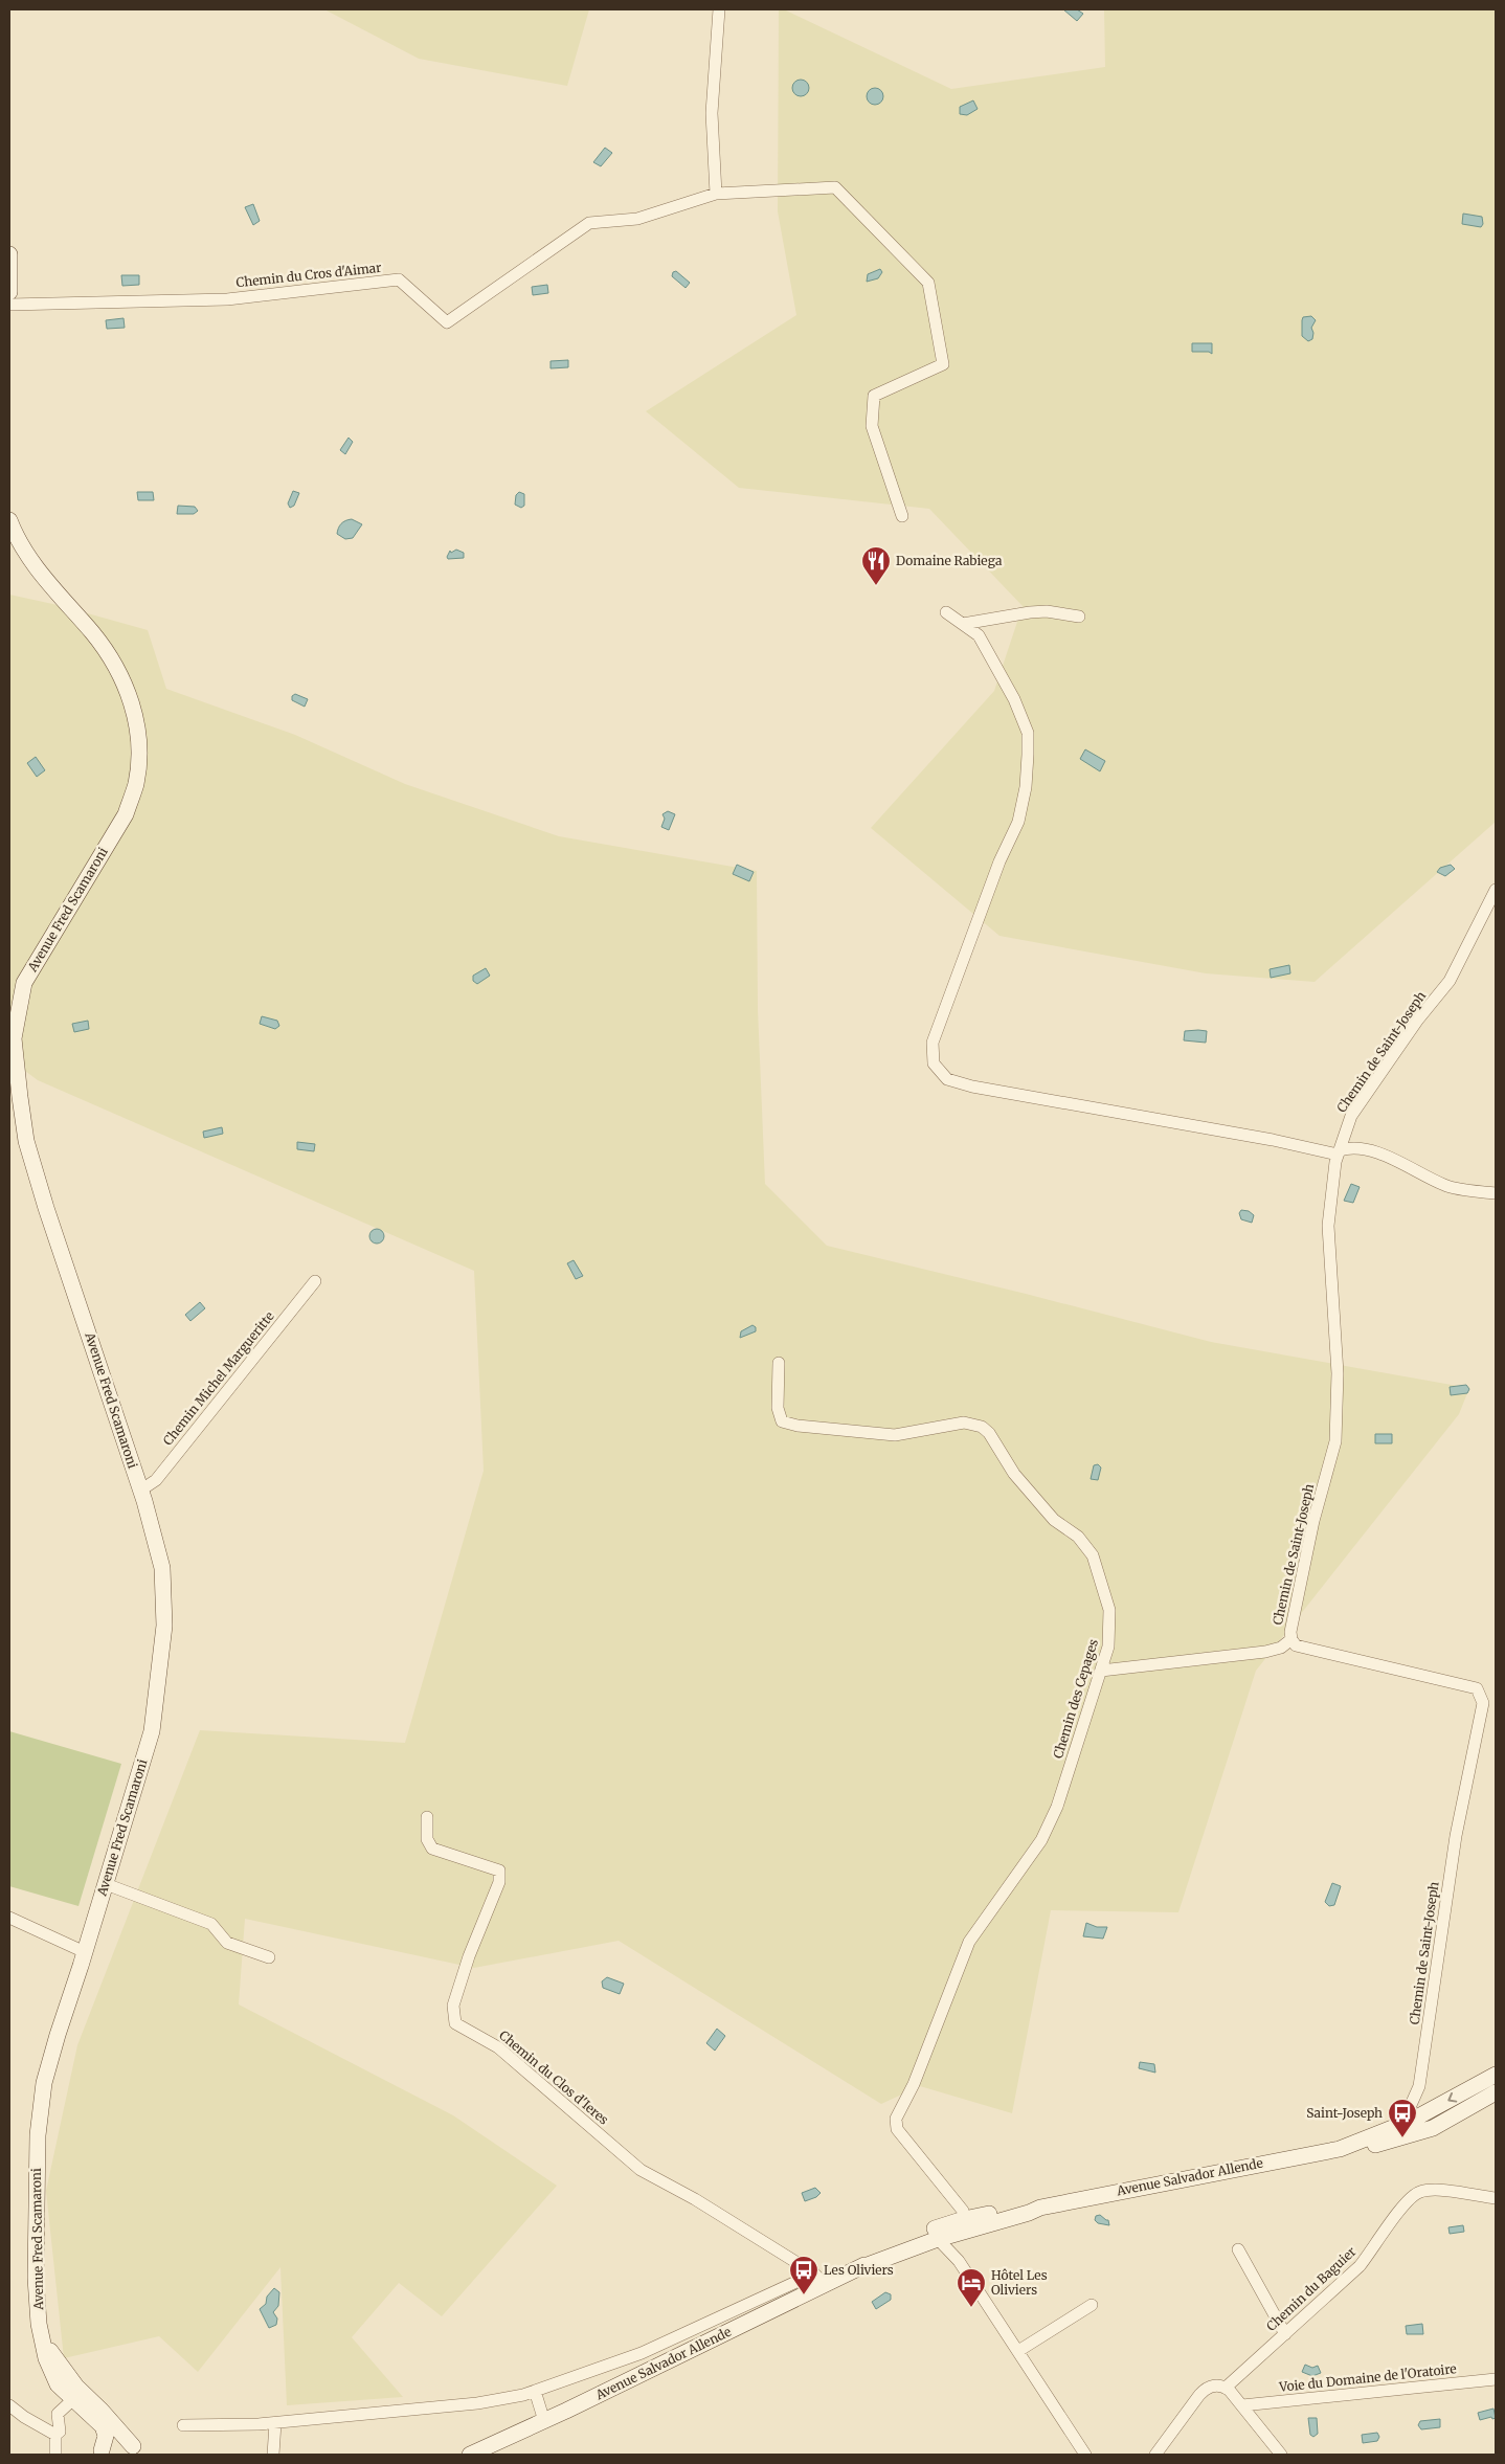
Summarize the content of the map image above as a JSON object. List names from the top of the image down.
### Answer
{
  "streets": {
    "main road": ["Avenue Fred Scamaroni", "Avenue Salvador Allende"],
    "street": [
      "Chemin du Cros d'Aimar",
      "Chemin de Saint-Joseph",
      "Chemin Michel Margueritte",
      "Chemin des Cepages",
      "Chemin du Clos d'Ieres",
      "Chemin du Baguier",
      "Voie du Domaine de l'Oratoire"
    ]
  },
  "crossings": [
    ["Avenue Fred Scamaroni", "Chemin Michel Margueritte"],
    ["Chemin de Saint-Joseph", "Avenue Salvador Allende"],
    ["Chemin des Cepages", "Avenue Salvador Allende"],
    ["Chemin du Clos d'Ieres", "Avenue Salvador Allende"]
  ],
  "places": {
    "restaurant": ["Domaine Rabiega"],
    "bus stop": ["Saint-Joseph", "Les Oliviers"],
    "hotel": ["Hôtel Les Oliviers"]
  }
}
